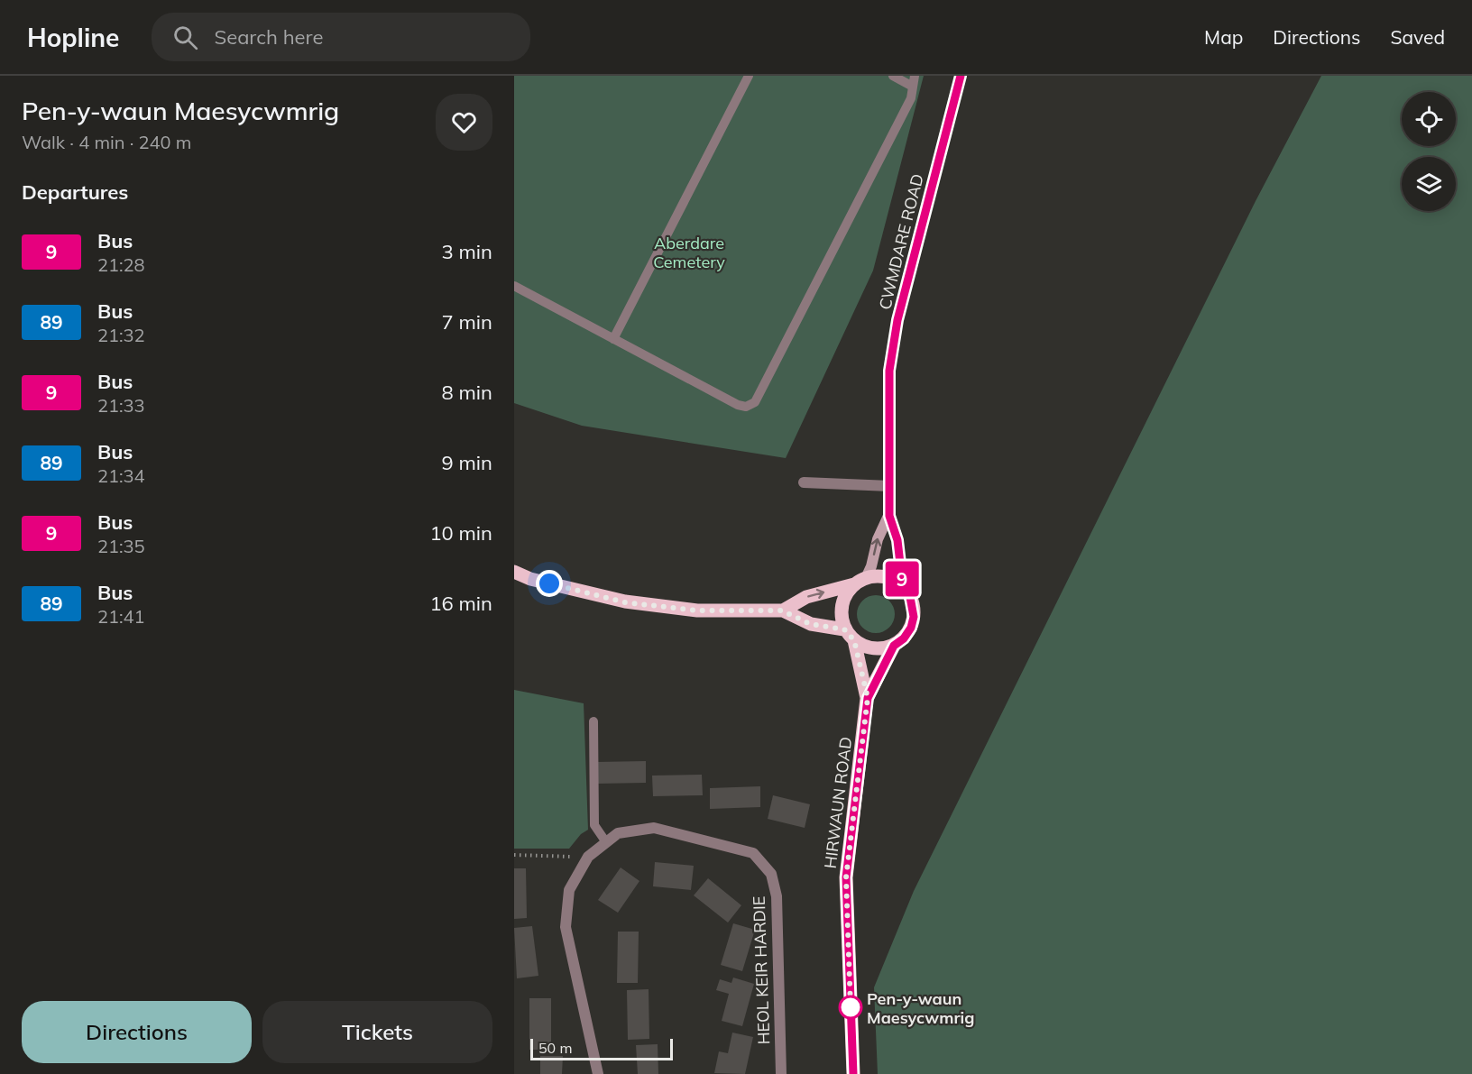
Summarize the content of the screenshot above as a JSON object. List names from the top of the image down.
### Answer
{
  "streets": {
    "main road": ["CWMDARE ROAD", "HIRWAUN ROAD"],
    "street": ["HEOL KEIR HARDIE"]
  },
  "crossings": [
    ["CWMDARE ROAD", "HIRWAUN ROAD"]
  ],
  "parks": ["Aberdare Cemetery"],
  "places": ["Pen-y-waun Maesycwmrig"],
  "lines": ["bus line 9"],
  "scale_bar": "50 m",
  "page": {
    "header": "Hopline",
    "search": "Search here",
    "nav": ["Map", "Directions", "Saved"],
    "heading": [
      ["Pen-y-waun Maesycwmrig", "Walk · 4 min · 240 m"],
      "Departures"
    ],
    "on_map": "9",
    "list": [
      {
        "mark": "9",
        "name": "Bus",
        "note": "21:28",
        "value": "3 min"
      },
      {
        "mark": "89",
        "name": "Bus",
        "note": "21:32",
        "value": "7 min"
      },
      {
        "mark": "9",
        "name": "Bus",
        "note": "21:33",
        "value": "8 min"
      },
      {
        "mark": "89",
        "name": "Bus",
        "note": "21:34",
        "value": "9 min"
      },
      {
        "mark": "9",
        "name": "Bus",
        "note": "21:35",
        "value": "10 min"
      },
      {
        "mark": "89",
        "name": "Bus",
        "note": "21:41",
        "value": "16 min"
      }
    ],
    "buttons": ["Directions", "Tickets"],
    "scale": "50 m"
  }
}
